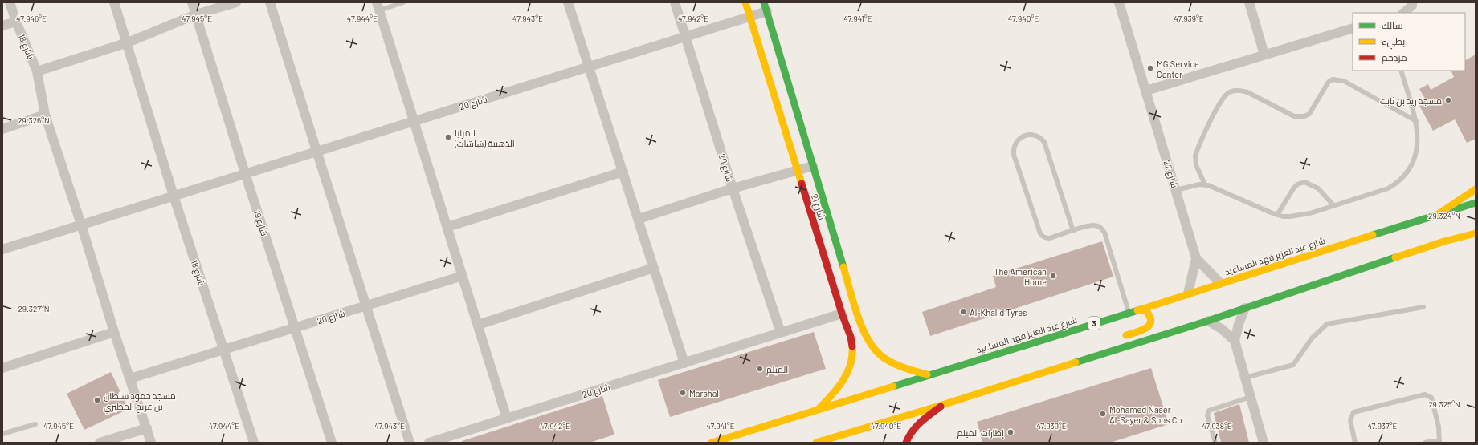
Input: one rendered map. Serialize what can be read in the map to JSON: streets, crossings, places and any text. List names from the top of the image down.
{
  "streets": {
    "main road": ["شارع 21", "شارع عبد العزيز فهد المساعيد", "3"],
    "street": [
      "شارع 18",
      "شارع 20",
      "شارع 22",
      "شارع 19"
    ]
  },
  "crossings": [
    ["شارع 20", "شارع 21"],
    ["شارع 20", "شارع 19"],
    ["شارع 22", "شارع عبد العزيز فهد المساعيد"],
    ["شارع 21", "شارع عبد العزيز فهد المساعيد"]
  ],
  "places": [
    "MG Service Center",
    "مسجد زيد بن ثابت",
    "المرايا الذهبية (شاشات)",
    "The American Home",
    "Al-Khalid Tyres",
    "الميلم",
    "Marshal",
    "مسجد حمود سلطان بن عريج المطيري",
    "Mohamed Naser Al-Sayer & Sons Co.",
    "إطارات الميلم"
  ],
  "legend": ["سالك", "بطيء", "مزدحم"],
  "coordinates": [
    "47.946°E",
    "47.945°E",
    "47.944°E",
    "47.943°E",
    "47.942°E",
    "47.941°E",
    "47.940°E",
    "47.939°E",
    "29.326°N",
    "29.324°N",
    "29.327°N",
    "29.325°N",
    "47.938°E",
    "47.937°E"
  ]
}
